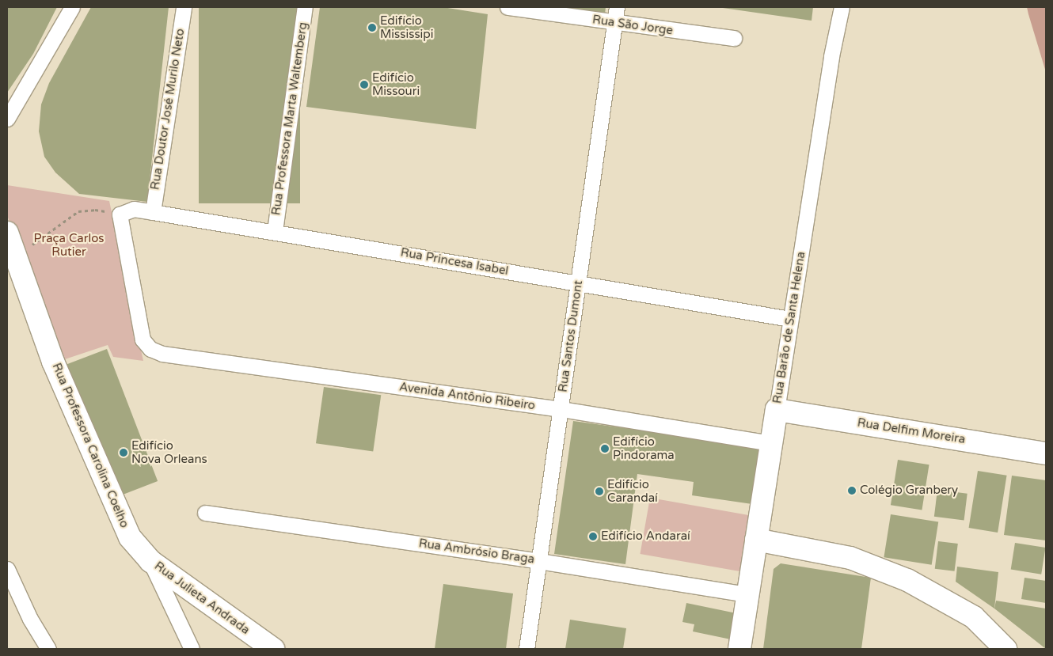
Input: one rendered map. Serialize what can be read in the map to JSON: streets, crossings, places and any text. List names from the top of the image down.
{
  "streets": {
    "street": [
      "Rua São Jorge",
      "Rua Doutor José Murilo Neto",
      "Rua Professora Marta Waltemberg",
      "Rua Princesa Isabel",
      "Rua Barão de Santa Helena",
      "Rua Santos Dumont",
      "Avenida Antônio Ribeiro",
      "Rua Delfim Moreira",
      "Rua Professora Carolina Coelho",
      "Rua Ambrósio Braga",
      "Rua Julieta Andrada"
    ]
  },
  "crossings": [
    ["Rua São Jorge", "Rua Santos Dumont"],
    ["Rua Doutor José Murilo Neto", "Rua Princesa Isabel"],
    ["Rua Professora Marta Waltemberg", "Rua Princesa Isabel"],
    ["Rua Princesa Isabel", "Rua Barão de Santa Helena"],
    ["Rua Princesa Isabel", "Rua Santos Dumont"],
    ["Rua Princesa Isabel", "Avenida Antônio Ribeiro"],
    ["Rua Barão de Santa Helena", "Avenida Antônio Ribeiro"],
    ["Rua Barão de Santa Helena", "Rua Delfim Moreira"],
    ["Rua Barão de Santa Helena", "Rua Ambrósio Braga"],
    ["Rua Santos Dumont", "Avenida Antônio Ribeiro"],
    ["Rua Santos Dumont", "Rua Ambrósio Braga"],
    ["Rua Professora Carolina Coelho", "Rua Julieta Andrada"]
  ],
  "parks": ["Praça Carlos Rutier"],
  "places": [
    "Edifício Mississipi",
    "Edifício Missouri",
    "Edifício Pindorama",
    "Edifício Nova Orleans",
    "Colégio Granbery",
    "Edifício Carandaí",
    "Edifício Andaraí"
  ]
}
